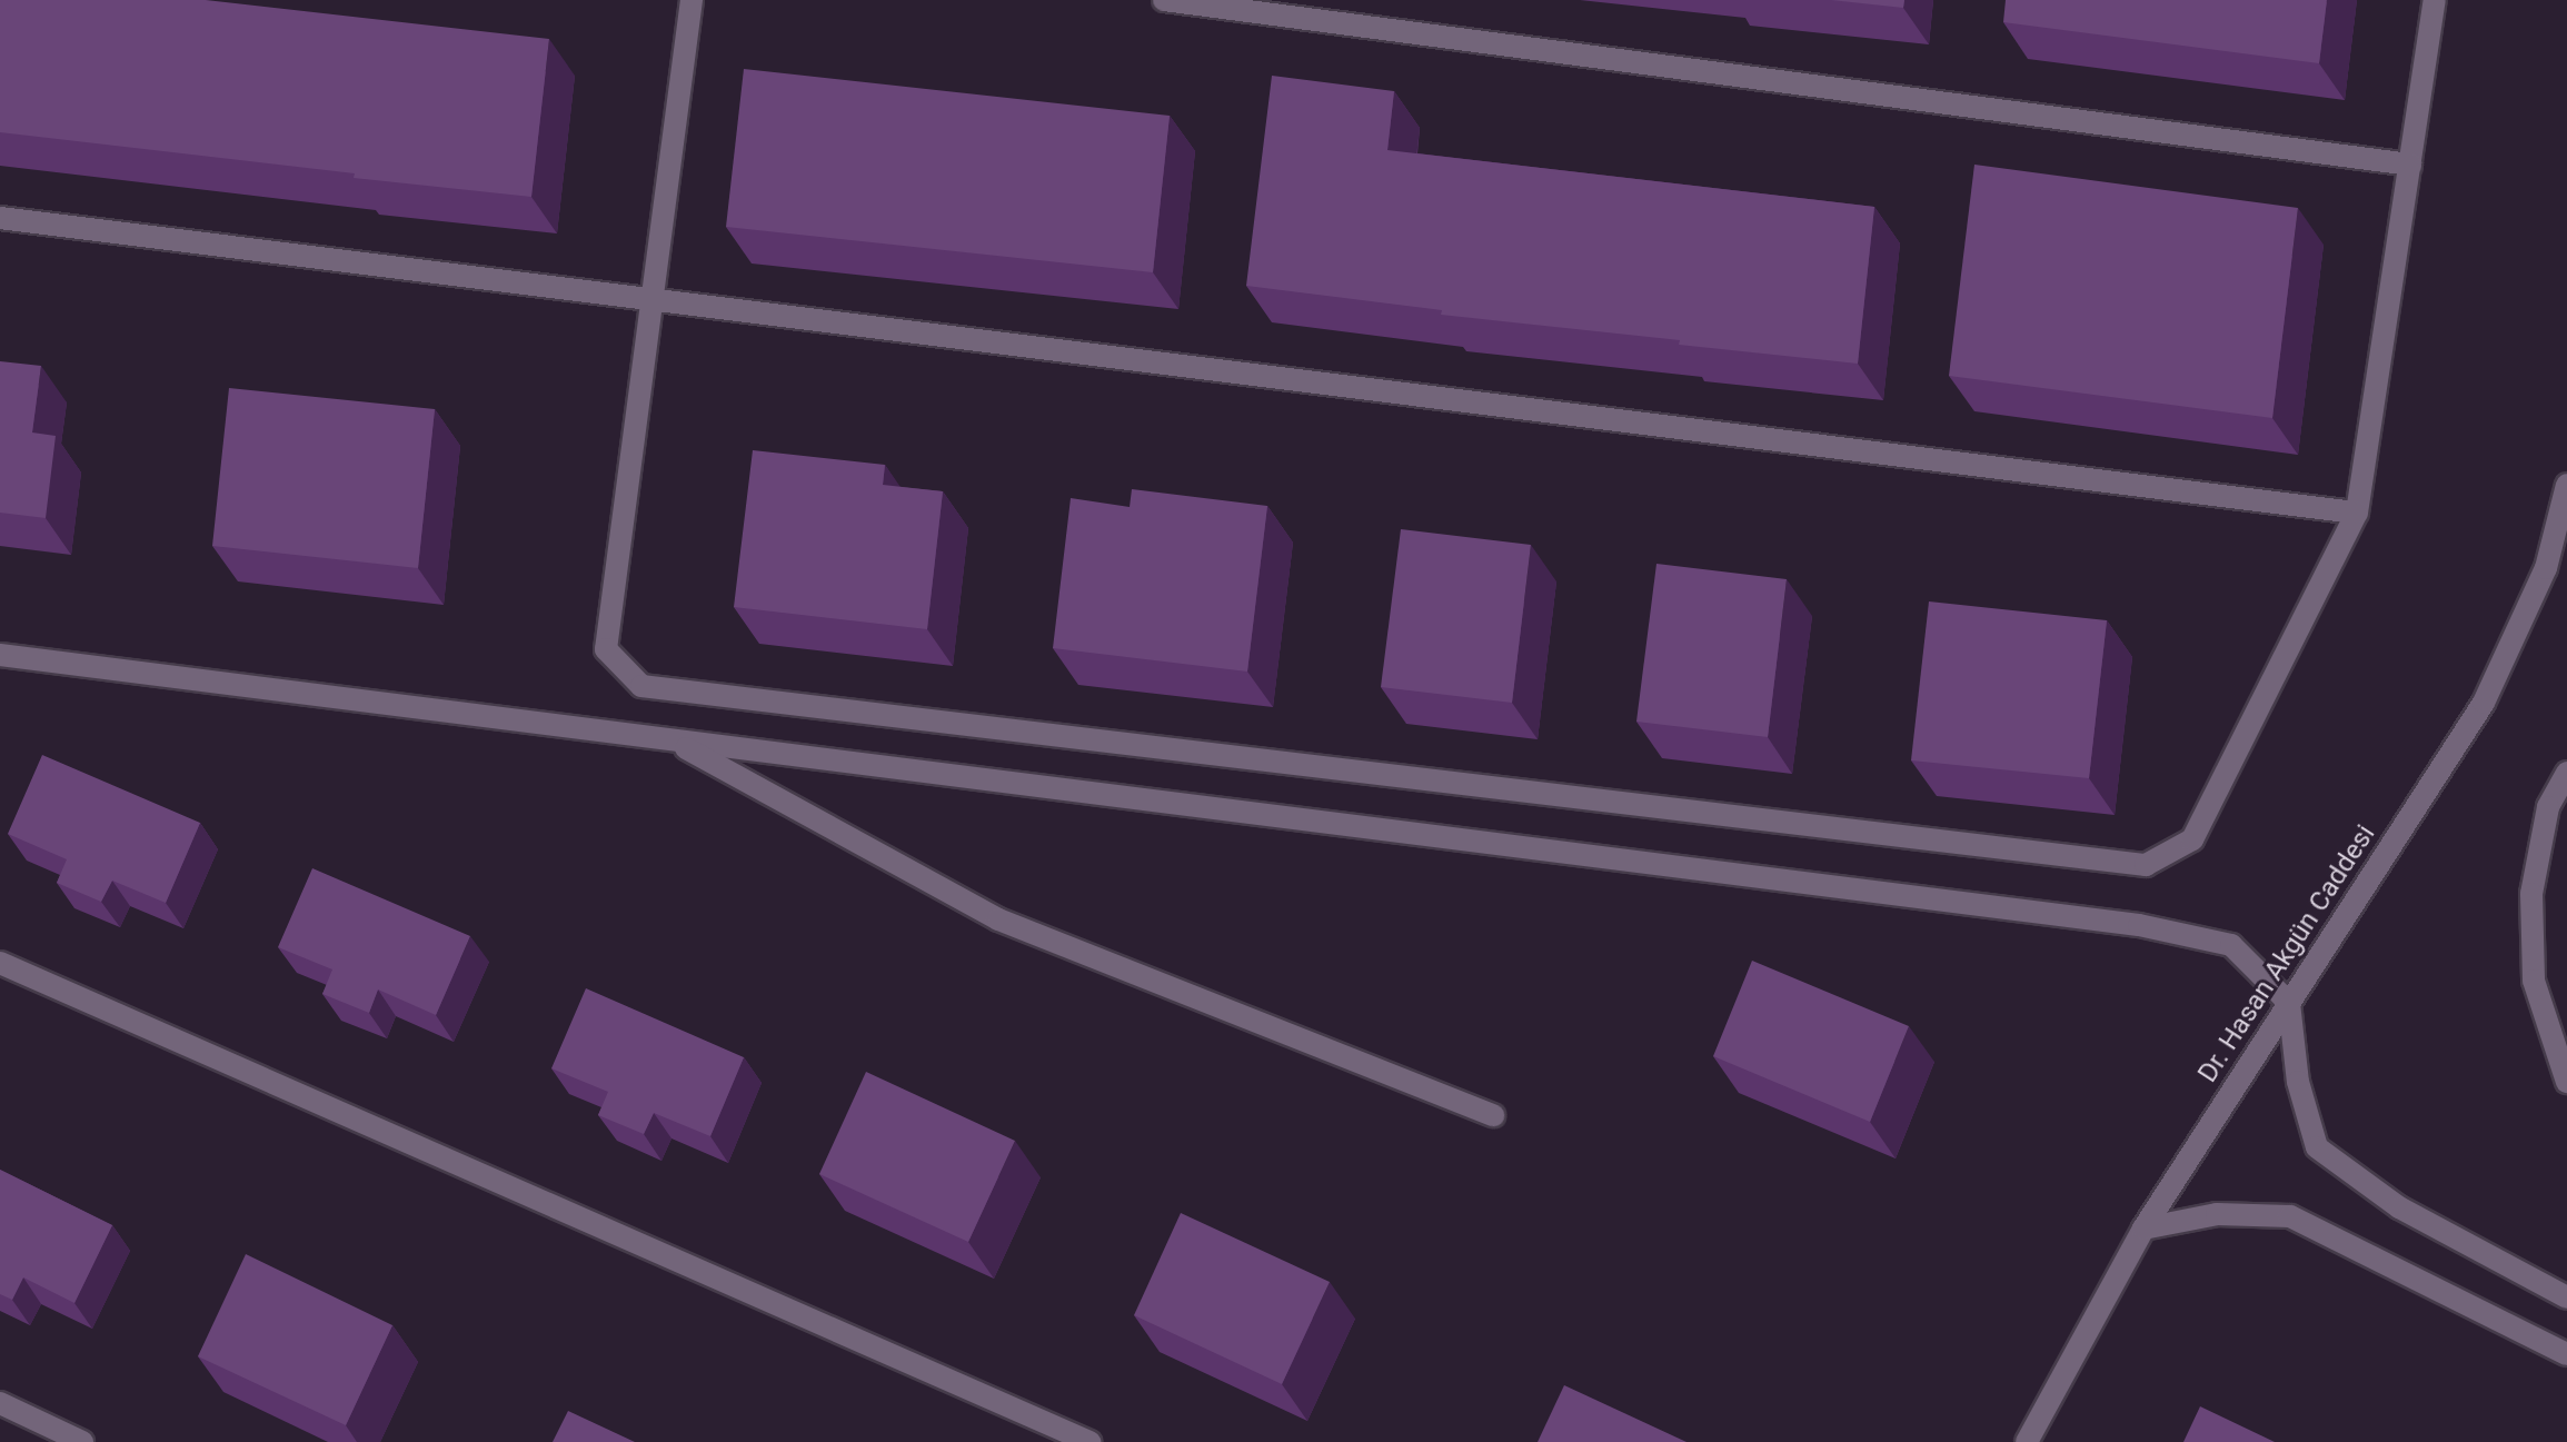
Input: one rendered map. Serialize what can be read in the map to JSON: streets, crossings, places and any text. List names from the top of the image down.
{
  "streets": {
    "street": ["Dr. Hasan Akgün Caddesi"]
  }
}
